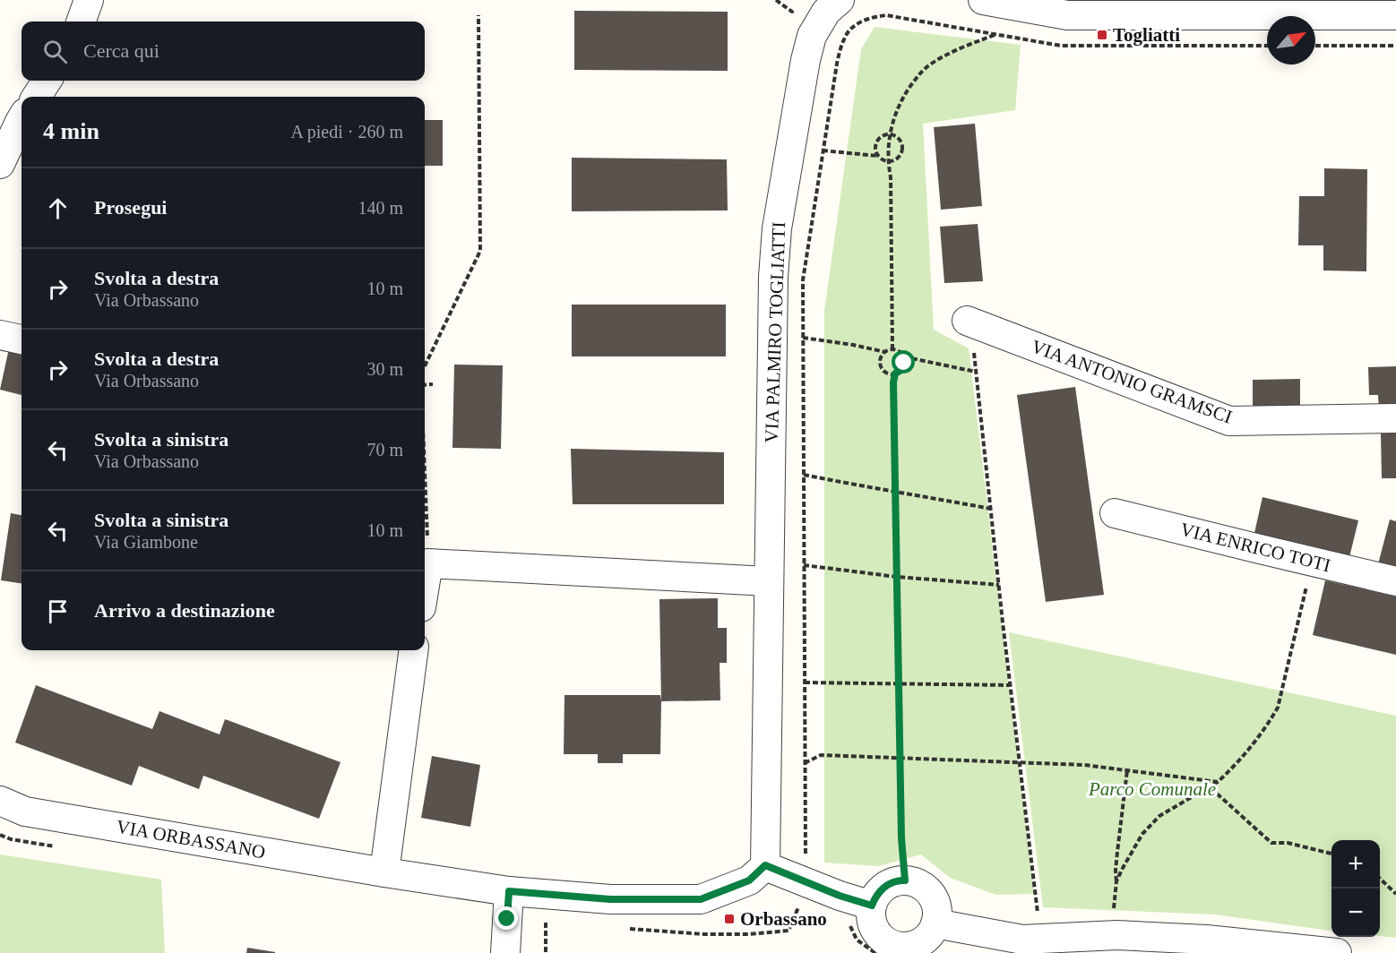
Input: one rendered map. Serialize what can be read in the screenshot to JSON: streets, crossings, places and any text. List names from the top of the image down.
{
  "streets": {
    "street": [
      "VIA PALMIRO TOGLIATTI",
      "VIA ANTONIO GRAMSCI",
      "VIA ENRICO TOTI",
      "VIA ORBASSANO"
    ]
  },
  "crossings": [
    ["VIA PALMIRO TOGLIATTI", "VIA ORBASSANO"]
  ],
  "parks": ["Parco Comunale"],
  "places": {
    "transit": ["Togliatti", "Orbassano"]
  },
  "north": "top right",
  "page": {
    "search": "Cerca qui",
    "heading": ["4 min", "A piedi · 260 m"],
    "list": [
      ["Prosegui", "140 m"],
      ["Svolta a destra", "Via Orbassano", "10 m"],
      ["Svolta a destra", "Via Orbassano", "30 m"],
      ["Svolta a sinistra", "Via Orbassano", "70 m"],
      ["Svolta a sinistra", "Via Giambone", "10 m"],
      "Arrivo a destinazione"
    ],
    "map_buttons": ["+", "−"]
  }
}
